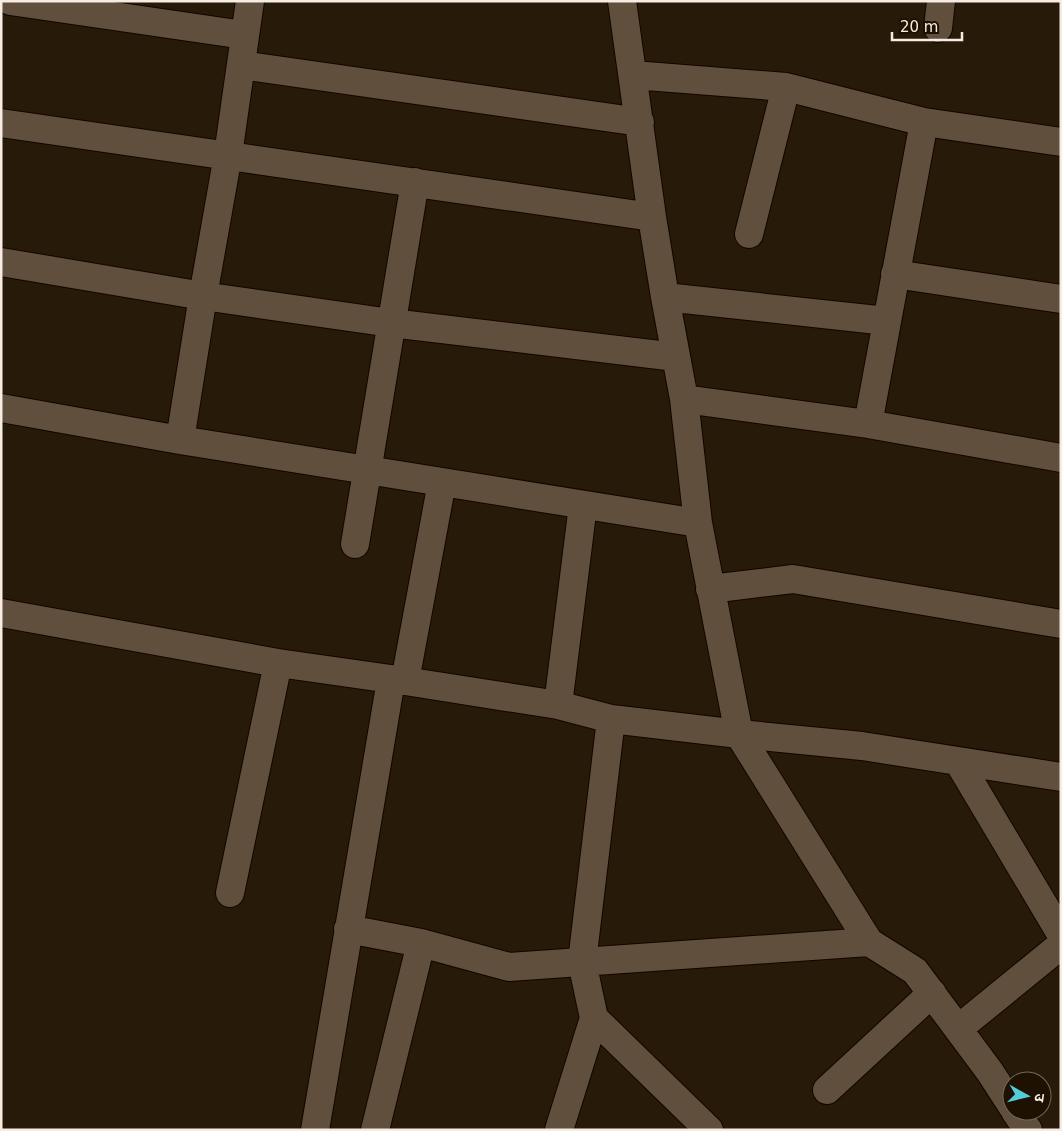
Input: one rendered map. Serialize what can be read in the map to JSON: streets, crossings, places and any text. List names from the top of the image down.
{
  "scale_bar": "20 m",
  "north": "right"
}
